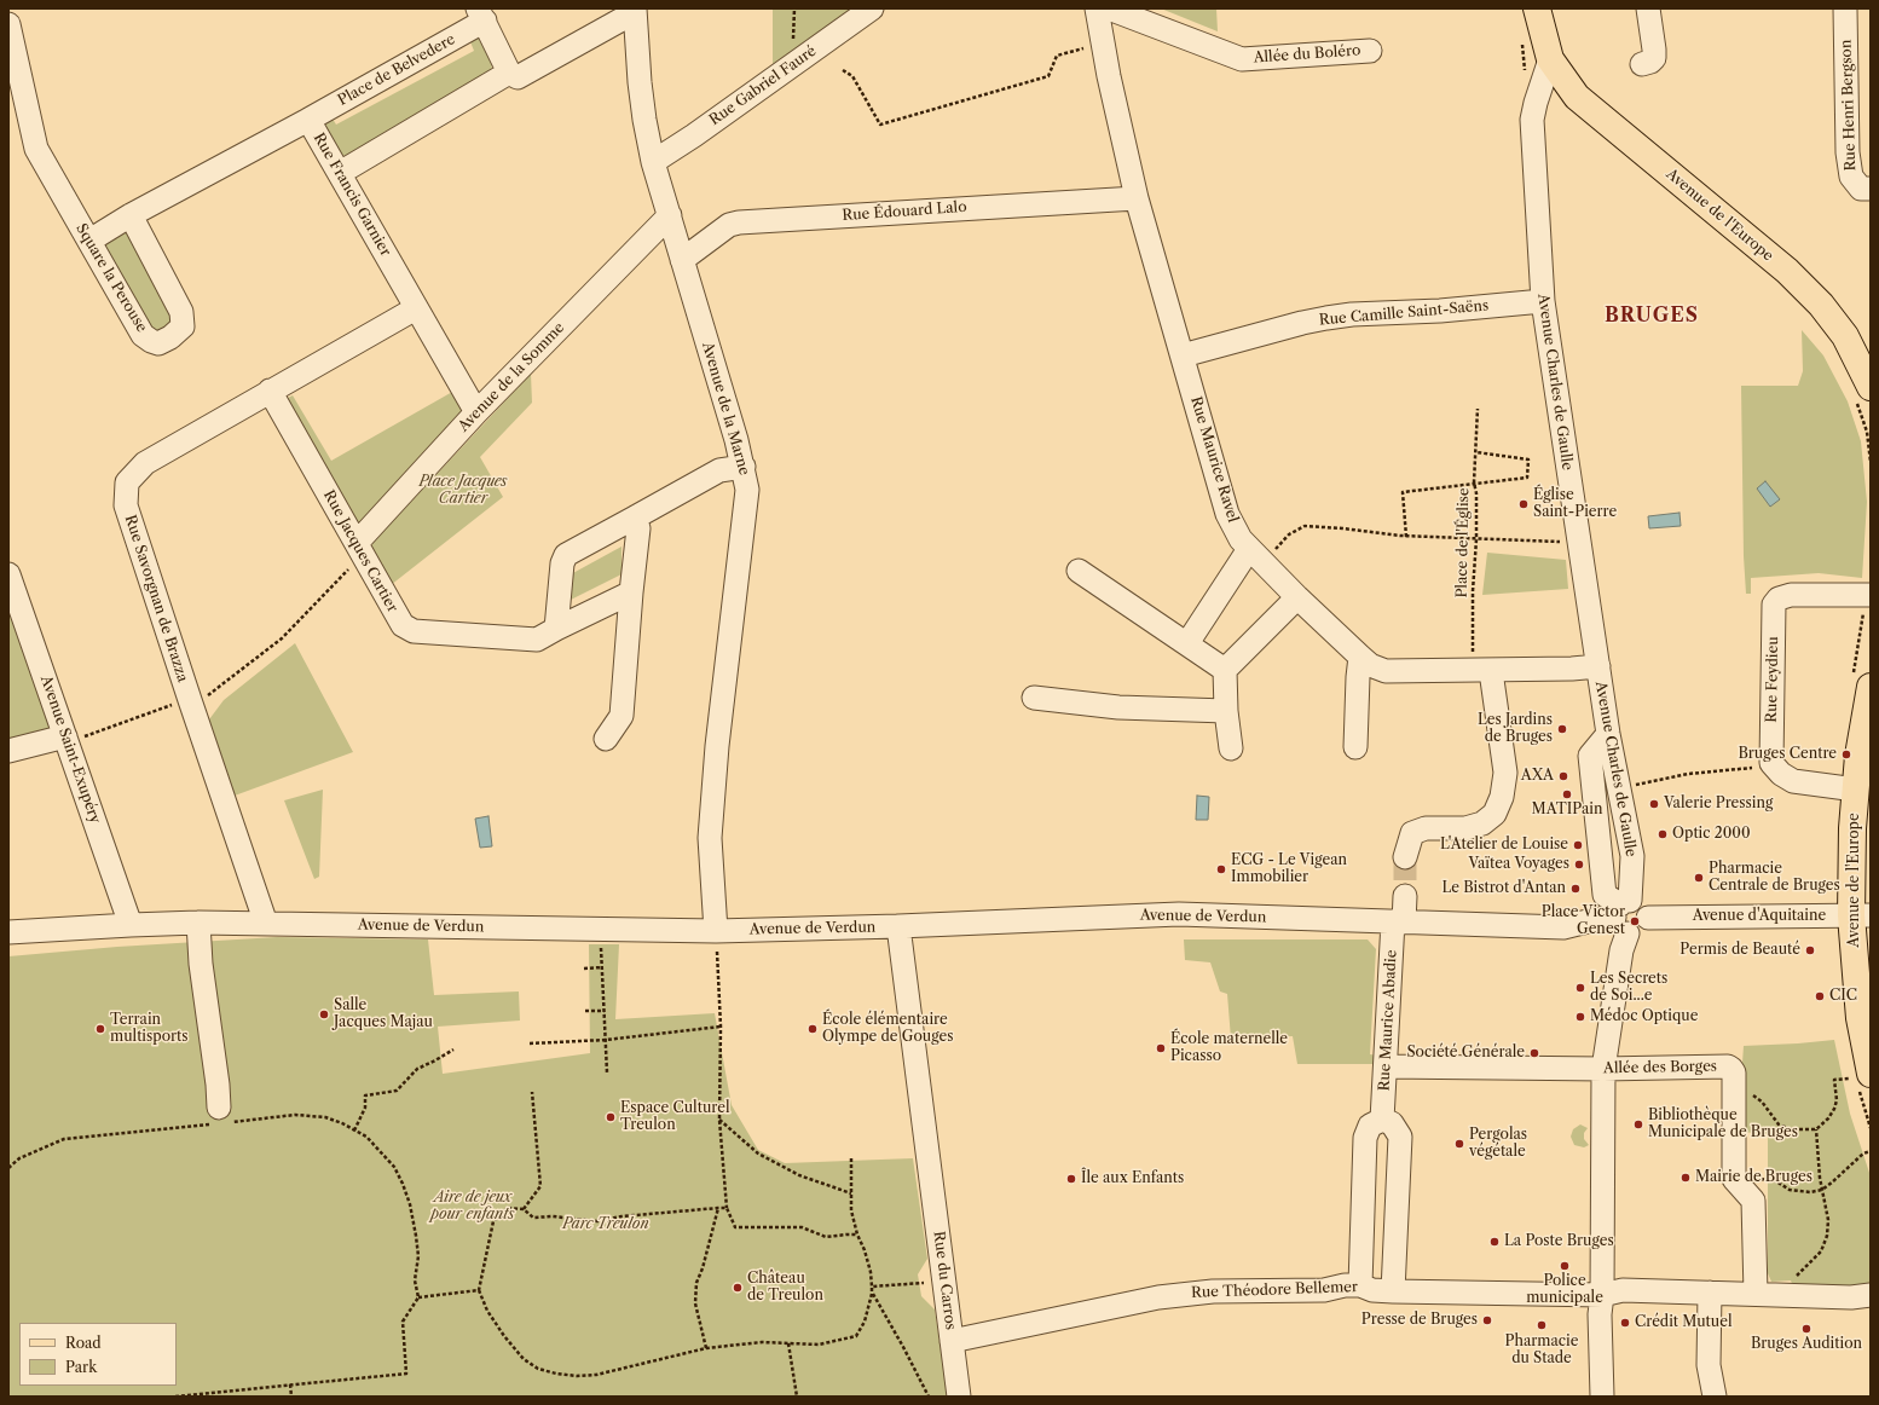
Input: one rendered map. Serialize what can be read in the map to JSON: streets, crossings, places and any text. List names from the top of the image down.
{
  "streets": {
    "main road": ["Avenue de l'Europe"],
    "street": [
      "Allée du Boléro",
      "Place de Belvedere",
      "Rue Gabriel Fauré",
      "Rue Henri Bergson",
      "Rue Francis Garnier",
      "Rue Édouard Lalo",
      "Square la Perouse",
      "Rue Camille Saint-Saëns",
      "Avenue de la Somme",
      "Avenue Charles de Gaulle",
      "Avenue de la Marne",
      "Rue Maurice Ravel",
      "Rue Jacques Cartier",
      "Rue Savorgnan de Brazza",
      "Rue Feydieu",
      "Avenue Saint-Exupéry",
      "Avenue de Verdun",
      "Avenue d'Aquitaine",
      "Rue Maurice Abadie",
      "Allée des Borges",
      "Rue du Carros",
      "Rue Théodore Bellemer"
    ],
    "path": ["Place de l'Église"]
  },
  "crossings": [
    ["Place de Belvedere", "Rue Francis Garnier"],
    ["Rue Gabriel Fauré", "Avenue de la Marne"],
    ["Rue Francis Garnier", "Square la Perouse"],
    ["Rue Francis Garnier", "Avenue de la Somme"],
    ["Rue Francis Garnier", "Rue Savorgnan de Brazza"],
    ["Rue Édouard Lalo", "Avenue de la Marne"],
    ["Rue Édouard Lalo", "Rue Maurice Ravel"],
    ["Avenue de l'Europe", "Avenue Charles de Gaulle"],
    ["Avenue de l'Europe", "Avenue d'Aquitaine"],
    ["Rue Camille Saint-Saëns", "Avenue Charles de Gaulle"],
    ["Rue Camille Saint-Saëns", "Rue Maurice Ravel"],
    ["Avenue de la Somme", "Avenue de la Marne"],
    ["Avenue de la Somme", "Rue Jacques Cartier"],
    ["Avenue Charles de Gaulle", "Rue Maurice Ravel"],
    ["Avenue Charles de Gaulle", "Avenue de Verdun"],
    ["Avenue Charles de Gaulle", "Avenue d'Aquitaine"],
    ["Avenue Charles de Gaulle", "Allée des Borges"],
    ["Avenue Charles de Gaulle", "Rue Théodore Bellemer"],
    ["Avenue de la Marne", "Avenue de Verdun"],
    ["Rue Maurice Ravel", "Place de l'Église"],
    ["Rue Jacques Cartier", "Rue Savorgnan de Brazza"],
    ["Rue Savorgnan de Brazza", "Avenue de Verdun"],
    ["Avenue Saint-Exupéry", "Avenue de Verdun"],
    ["Avenue de Verdun", "Avenue d'Aquitaine"],
    ["Avenue de Verdun", "Rue Maurice Abadie"],
    ["Avenue de Verdun", "Rue du Carros"],
    ["Rue Maurice Abadie", "Allée des Borges"],
    ["Rue du Carros", "Rue Théodore Bellemer"]
  ],
  "districts": ["BRUGES"],
  "parks": ["Place Jacques Cartier", "Aire de jeux pour enfants", "Parc Treulon"],
  "places": [
    "Église Saint-Pierre",
    "Les Jardins de Bruges",
    "Bruges Centre",
    "AXA",
    "MATIPain",
    "Valerie Pressing",
    "Optic 2000",
    "L'Atelier de Louise",
    "Vaïtea Voyages",
    "ECG - Le Vigean Immobilier",
    "Pharmacie Centrale de Bruges",
    "Le Bistrot d'Antan",
    "Place Victor Genest",
    "Permis de Beauté",
    "Les Secrets de Soi...e",
    "CIC",
    "Salle Jacques Majau",
    "Médoc Optique",
    "Terrain multisports",
    "École élémentaire Olympe de Gouges",
    "École maternelle Picasso",
    "Société Générale",
    "Espace Culturel Treulon",
    "Bibliothèque Municipale de Bruges",
    "Pergolas végétale",
    "Mairie de Bruges",
    "Île aux Enfants",
    "La Poste Bruges",
    "Police municipale",
    "Château de Treulon",
    "Presse de Bruges",
    "Crédit Mutuel",
    "Pharmacie du Stade",
    "Bruges Audition"
  ],
  "legend": ["Road", "Park"]
}
